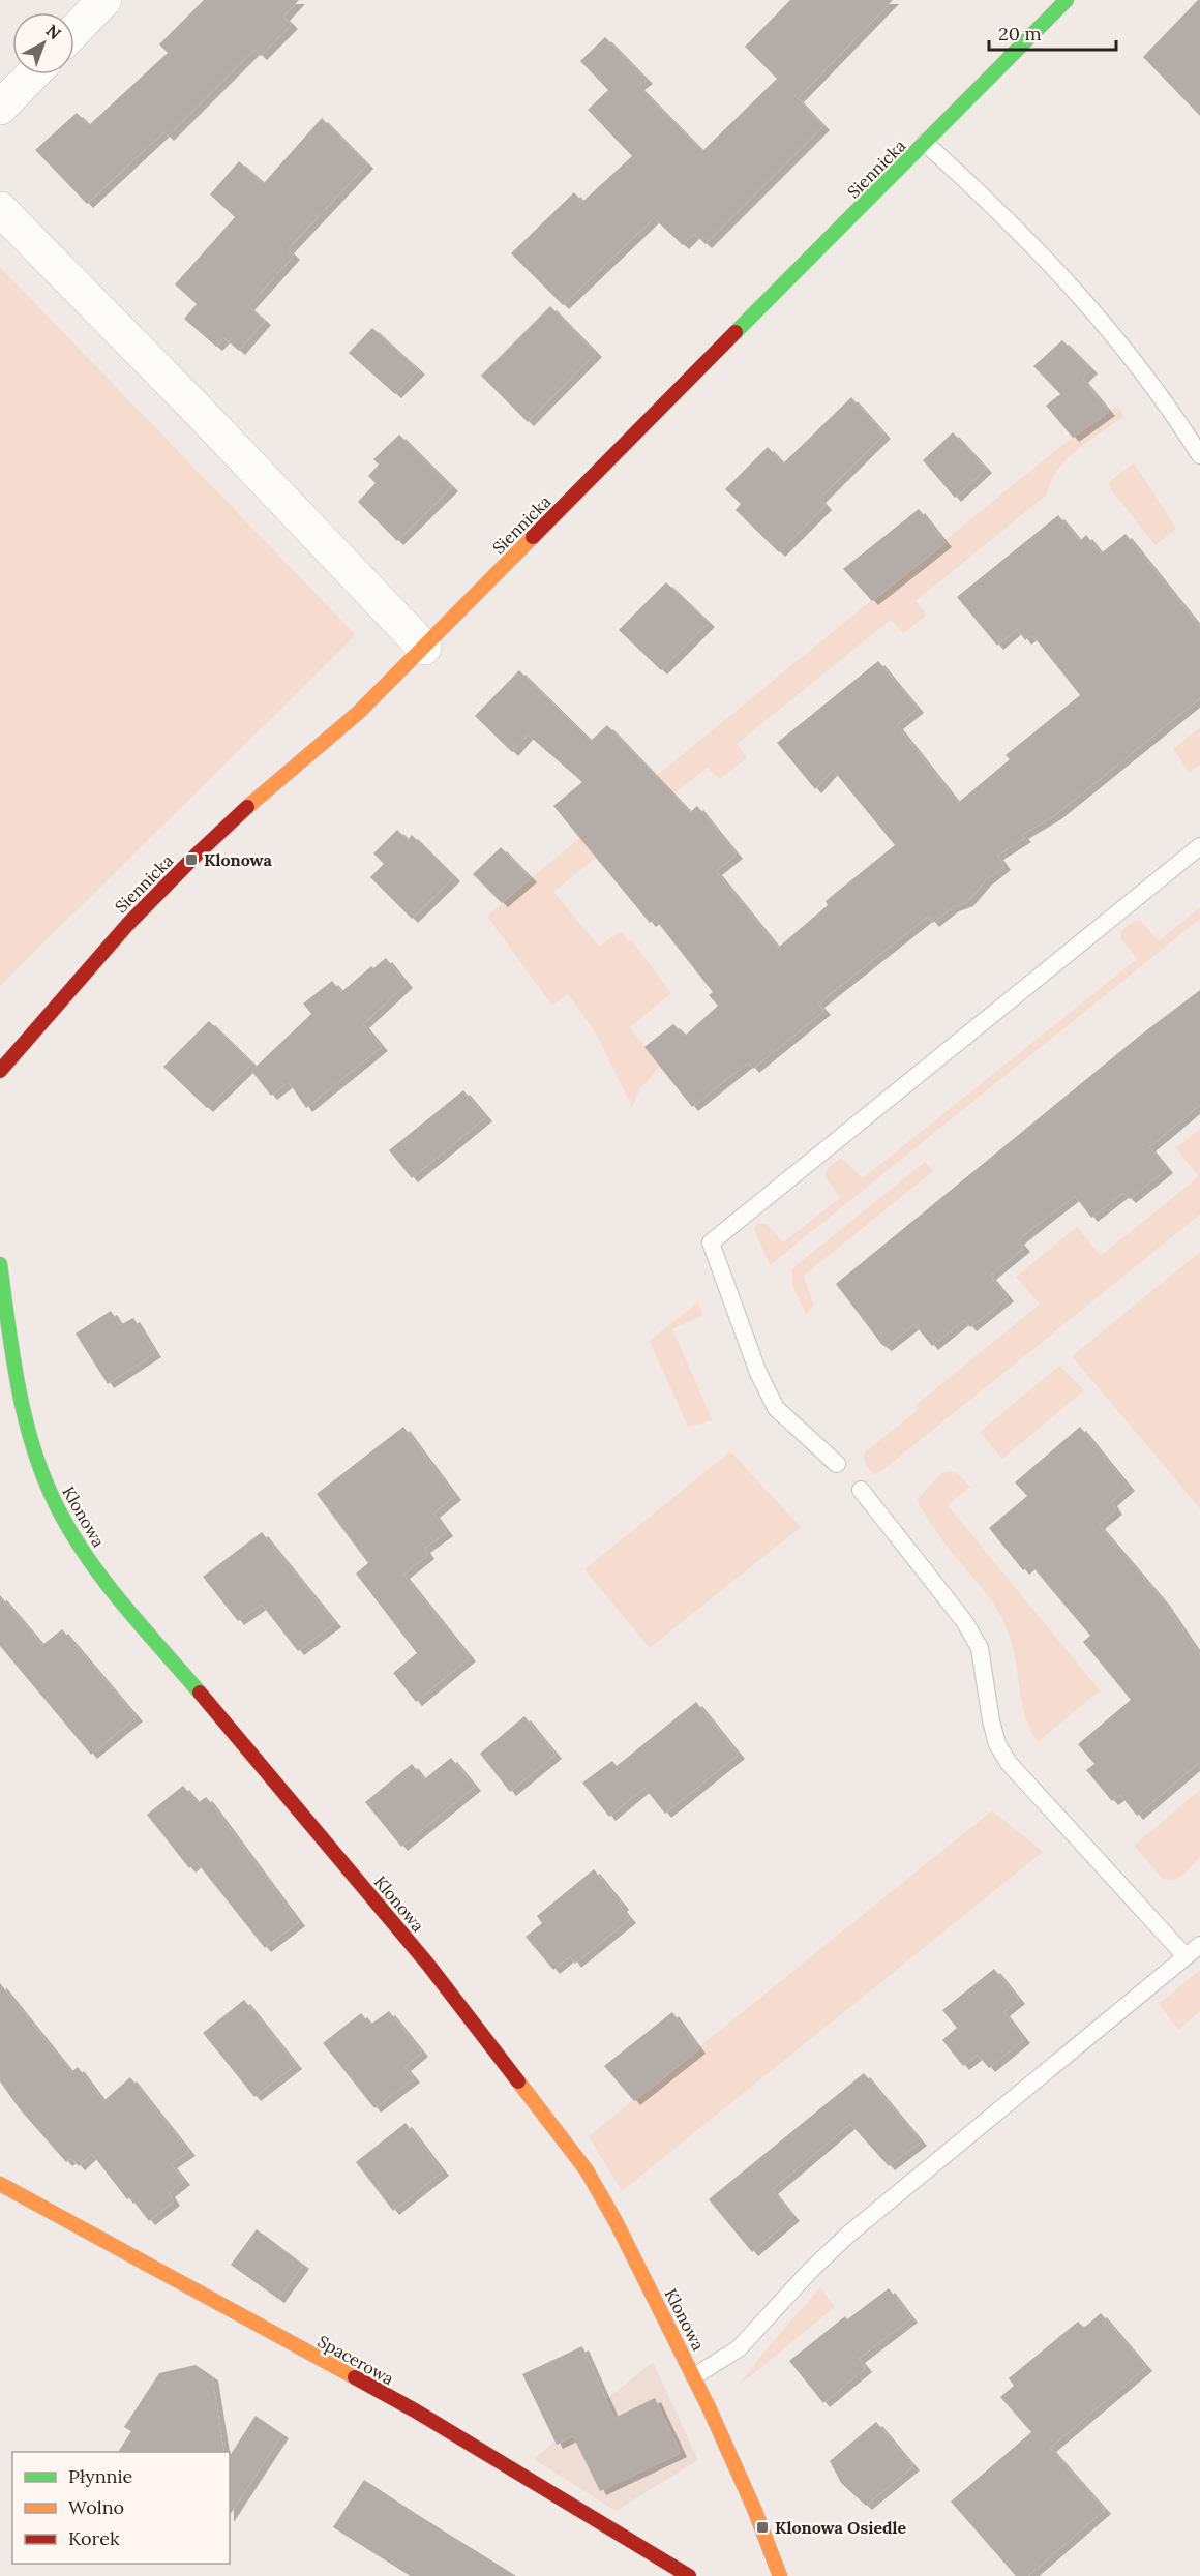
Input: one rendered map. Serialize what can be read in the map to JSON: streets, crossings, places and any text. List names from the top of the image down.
{
  "streets": {
    "street": ["Siennicka", "Klonowa", "Spacerowa"]
  },
  "places": {
    "transit": ["Klonowa", "Klonowa Osiedle"]
  },
  "legend": ["Płynnie", "Wolno", "Korek"],
  "scale_bar": "20 m",
  "north": "top right"
}
